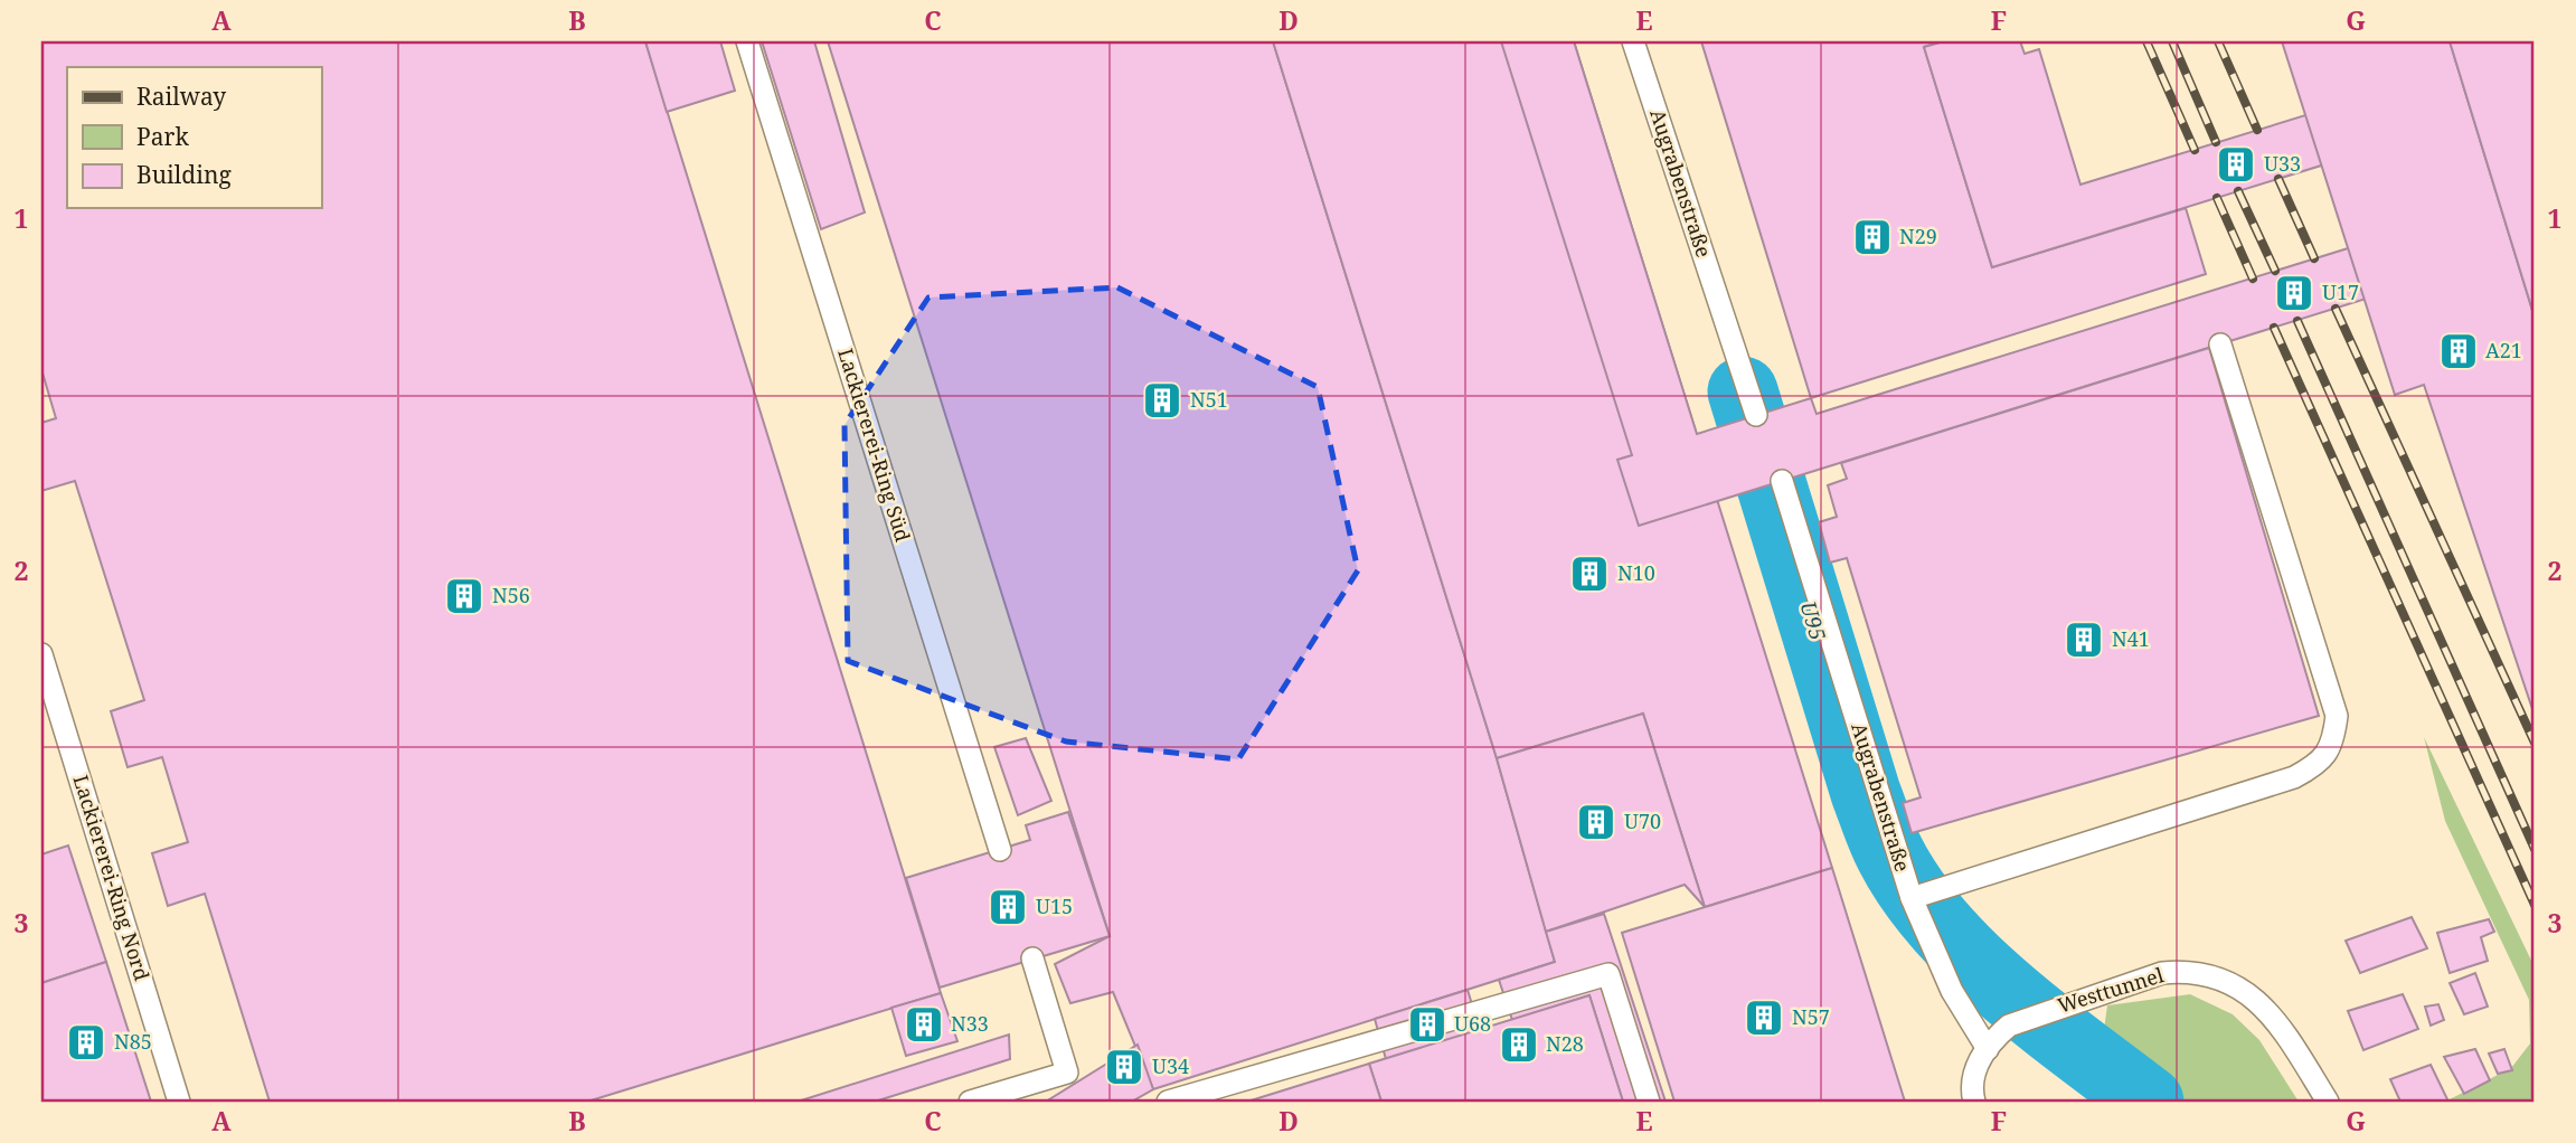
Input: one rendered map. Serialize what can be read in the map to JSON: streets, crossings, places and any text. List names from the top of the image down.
{
  "streets": {
    "lane": [
      "Augrabenstraße",
      "Lackiererei-Ring Süd",
      "Lackiererei-Ring Nord",
      "Westtunnel"
    ]
  },
  "crossings": [
    ["Augrabenstraße", "Westtunnel"]
  ],
  "water": ["U95"],
  "places": {
    "building": [
      "U33",
      "N29",
      "U17",
      "A21",
      "N51",
      "N10",
      "N56",
      "N41",
      "U70",
      "U15",
      "N57",
      "N33",
      "U68",
      "N85",
      "N28",
      "U34"
    ]
  },
  "legend": ["Railway", "Park", "Building"],
  "grid": {
    "columns": [
      "A",
      "B",
      "C",
      "D",
      "E",
      "F",
      "G"
    ],
    "rows": ["1", "2", "3"]
  }
}
